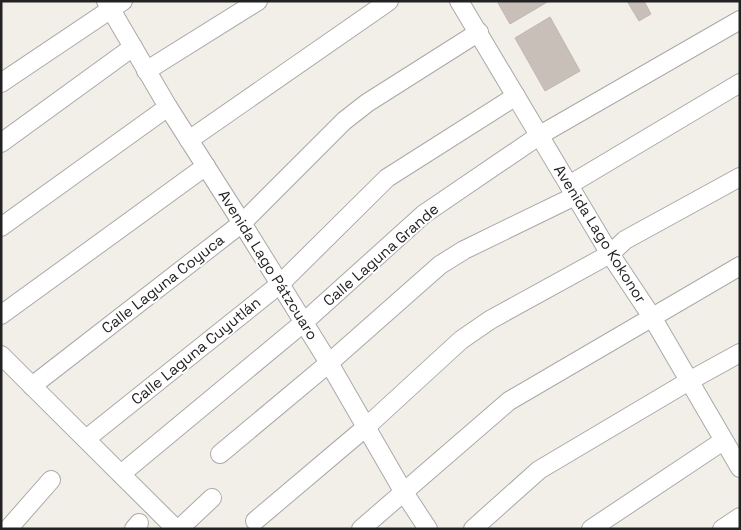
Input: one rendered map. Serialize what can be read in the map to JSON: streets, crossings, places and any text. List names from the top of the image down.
{
  "streets": {
    "street": [
      "Avenida Lago Kokonor",
      "Calle Laguna Grande",
      "Avenida Lago Pátzcuaro",
      "Calle Laguna Coyuca",
      "Calle Laguna Cuyutlán"
    ]
  },
  "crossings": [
    ["Avenida Lago Kokonor", "Calle Laguna Grande"],
    ["Avenida Lago Kokonor", "Calle Laguna Coyuca"],
    ["Avenida Lago Kokonor", "Calle Laguna Cuyutlán"],
    ["Calle Laguna Grande", "Avenida Lago Pátzcuaro"],
    ["Avenida Lago Pátzcuaro", "Calle Laguna Coyuca"],
    ["Avenida Lago Pátzcuaro", "Calle Laguna Cuyutlán"]
  ]
}
